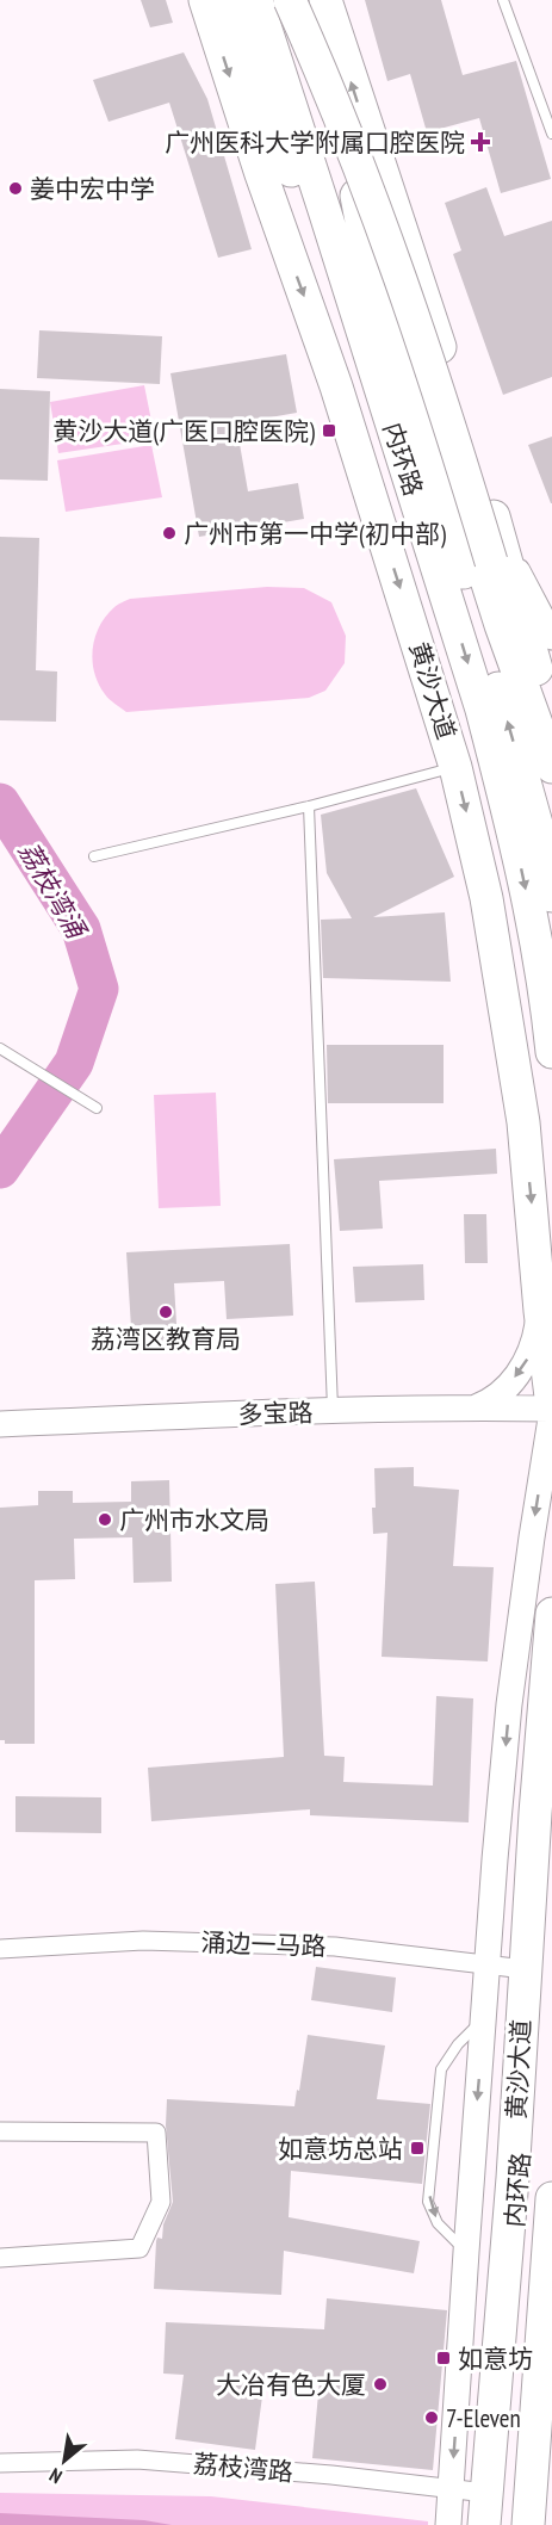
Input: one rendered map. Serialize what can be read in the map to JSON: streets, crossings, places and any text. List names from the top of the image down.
{
  "streets": {
    "highway": ["内环路", "黄沙大道"],
    "main road": ["多宝路"],
    "street": ["涌边一马路", "荔枝湾路"]
  },
  "crossings": [
    ["黄沙大道", "多宝路"],
    ["黄沙大道", "涌边一马路"],
    ["黄沙大道", "荔枝湾路"]
  ],
  "water": ["荔枝湾涌"],
  "places": {
    "health": ["广州医科大学附属口腔医院"],
    "other": [
      "姜中宏中学",
      "广州市第一中学(初中部)",
      "荔湾区教育局",
      "广州市水文局",
      "大冶有色大厦",
      "7-Eleven"
    ],
    "transit": ["黄沙大道(广医口腔医院)", "如意坊总站", "如意坊"]
  },
  "north": "bottom left"
}
